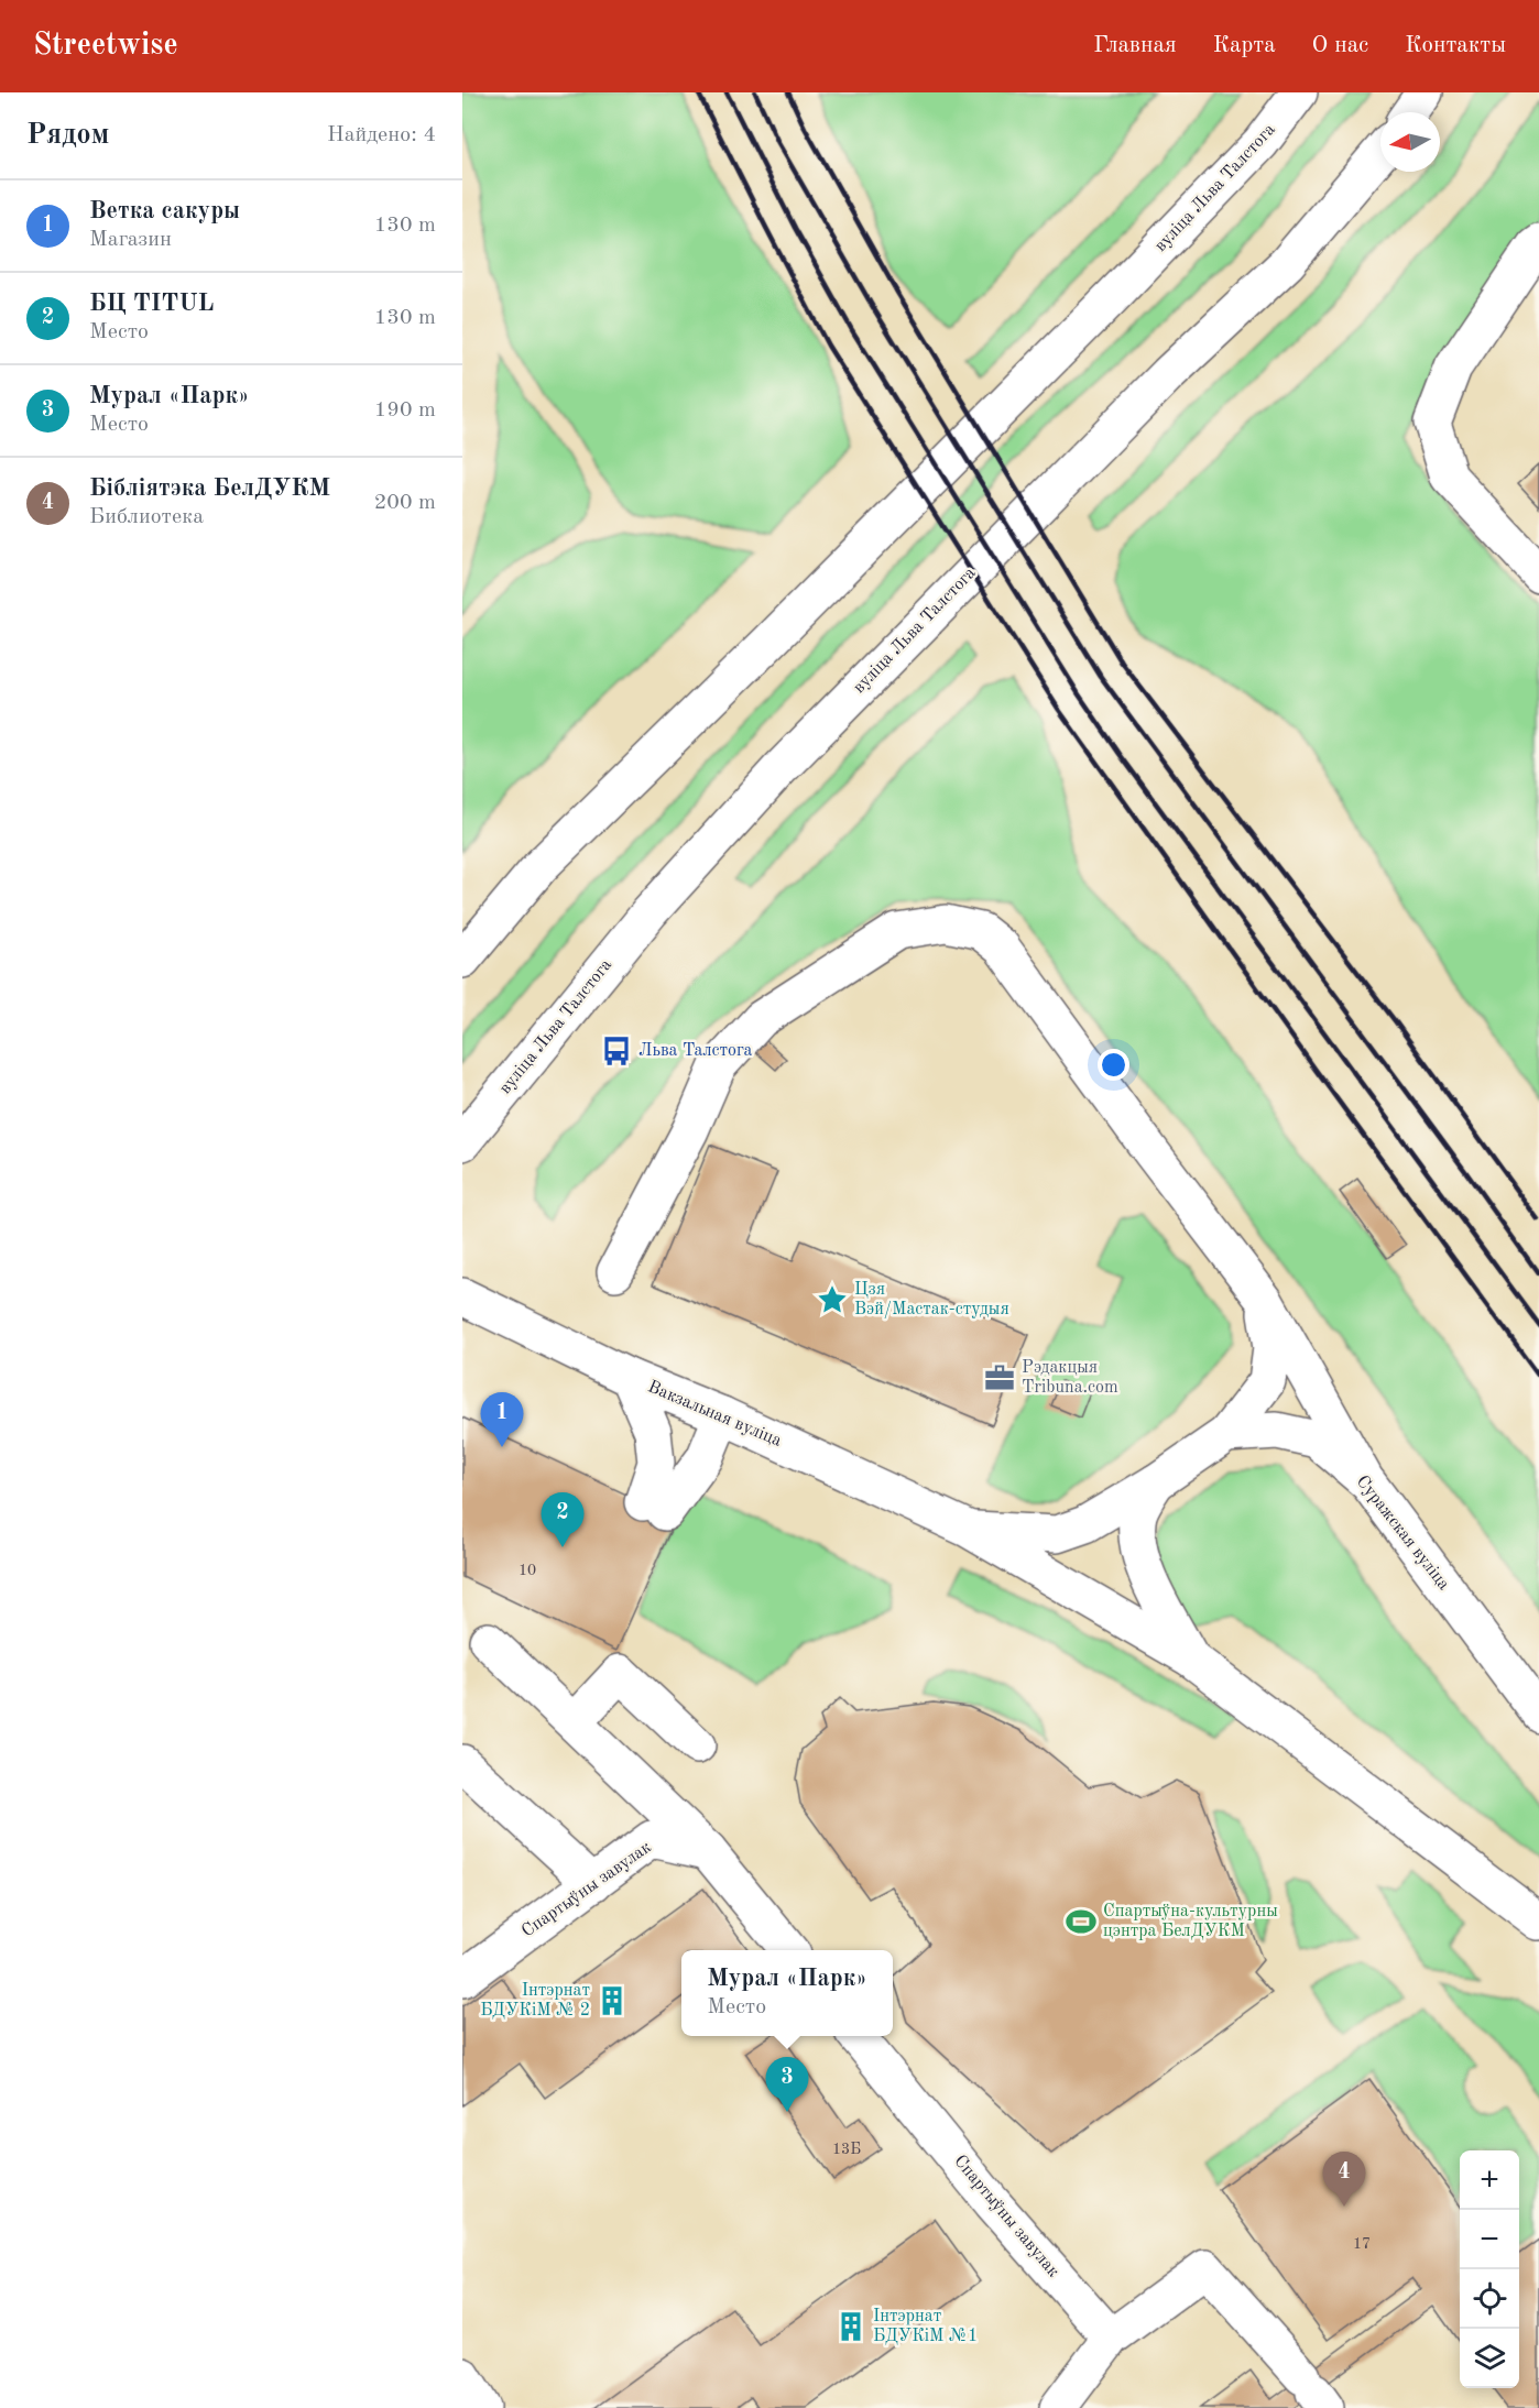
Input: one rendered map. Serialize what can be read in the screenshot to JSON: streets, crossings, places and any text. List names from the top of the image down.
{
  "streets": {
    "main road": [
      "вуліца Льва Талстога",
      "Вакзальная вуліца",
      "Суражская вуліца",
      "Спартыўны завулак"
    ]
  },
  "places": {
    "bus stop": ["Льва Талстога"],
    "place": ["Цзя Вэй/Мастак-студыя"],
    "office": ["Рэдакцыя Tribuna.com"],
    "sports": ["Спартыўна-культурны цэнтра БелДУКМ"],
    "building": ["Інтэрнат БДУКіМ № 2", "Інтэрнат БДУКіМ №1"]
  },
  "house_numbers": ["10", "13Б", "17"],
  "north": "left",
  "page": {
    "header": "Streetwise",
    "nav": [
      "Главная",
      "Карта",
      "О нас",
      "Контакты"
    ],
    "heading": ["Рядом", "Найдено: 4"],
    "list": [
      {
        "mark": "1",
        "name": "Ветка сакуры",
        "note": "Магазин",
        "value": "130 m"
      },
      {
        "mark": "2",
        "name": "БЦ TITUL",
        "note": "Место",
        "value": "130 m"
      },
      {
        "mark": "3",
        "name": "Мурал «Парк»",
        "note": "Место",
        "value": "190 m"
      },
      {
        "mark": "4",
        "name": "Бібліятэка БелДУКМ",
        "note": "Библиотека",
        "value": "200 m"
      }
    ],
    "pins": [
      "1",
      "2",
      "3",
      "4"
    ],
    "popup": ["Мурал «Парк»", "Место"],
    "map_buttons": ["+", "−"]
  }
}
